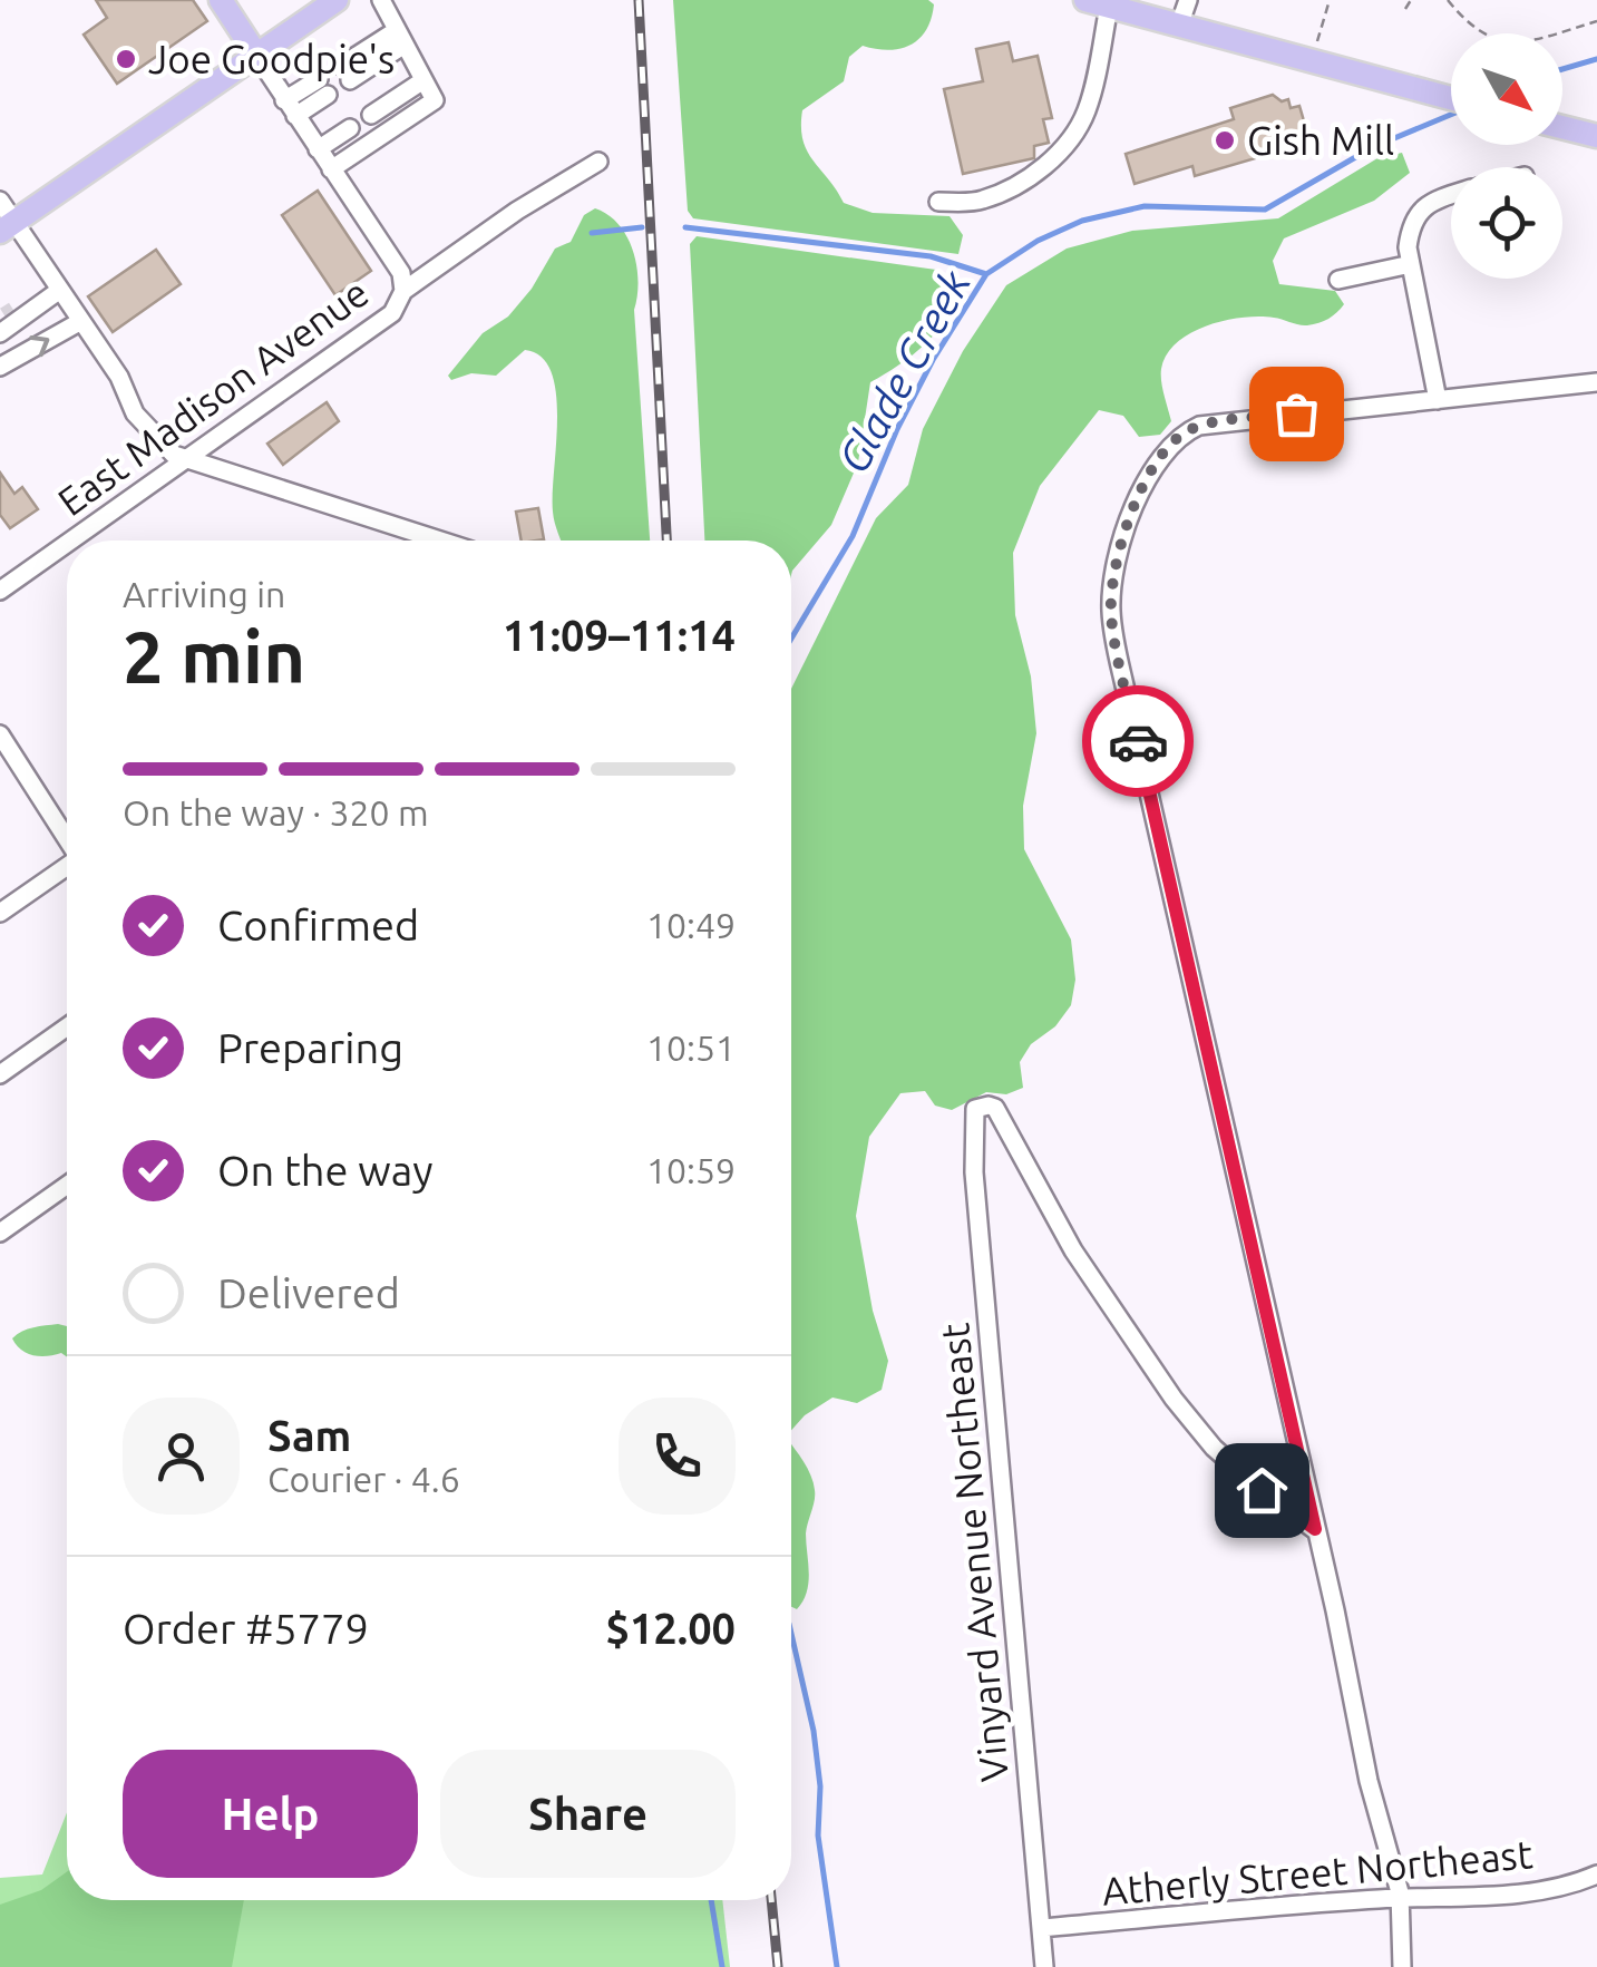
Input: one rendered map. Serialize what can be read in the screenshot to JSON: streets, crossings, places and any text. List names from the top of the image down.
{
  "streets": {
    "street": ["East Madison Avenue", "Vinyard Avenue Northeast", "Atherly Street Northeast"]
  },
  "crossings": [
    ["Vinyard Avenue Northeast", "Atherly Street Northeast"]
  ],
  "water": ["Glade Creek"],
  "places": ["Joe Goodpie's", "Gish Mill"],
  "north": "bottom right",
  "page": {
    "heading": ["2 min", "Arriving in", "11:09–11:14"],
    "panel": [
      "Sam",
      "Courier · 4.6",
      "Order #5779",
      "$12.00"
    ],
    "bar": "On the way · 320 m",
    "list": [
      ["Confirmed", "10:49"],
      ["Preparing", "10:51"],
      ["On the way", "10:59"],
      "Delivered"
    ],
    "buttons": ["Help", "Share"]
  }
}
